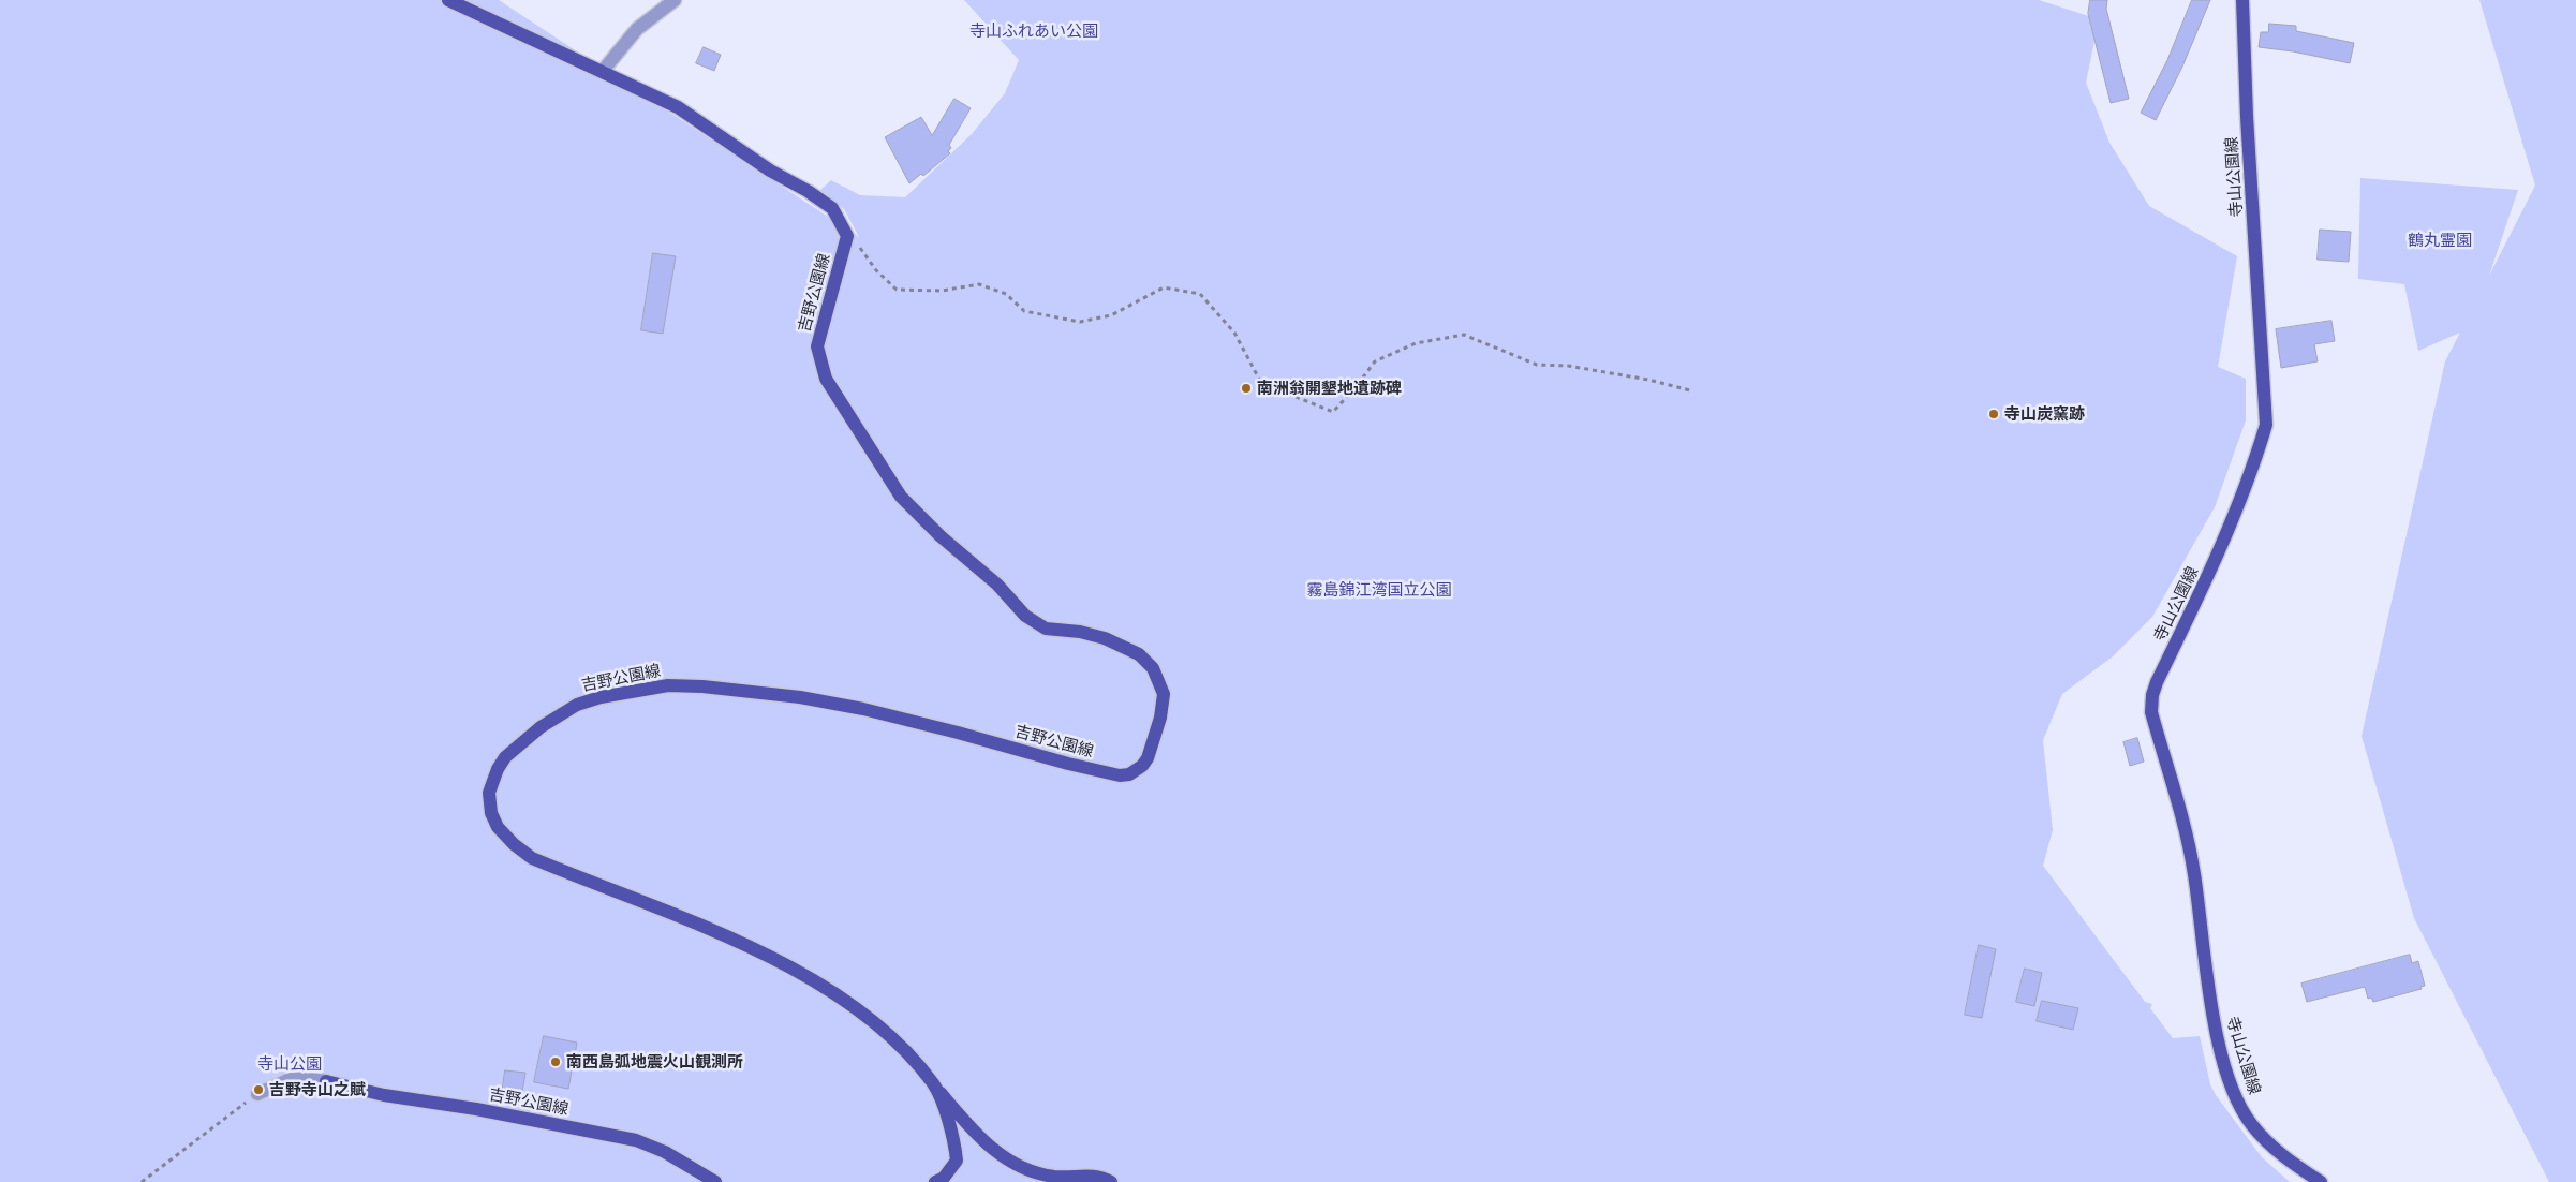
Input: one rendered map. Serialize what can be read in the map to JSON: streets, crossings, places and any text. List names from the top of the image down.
{
  "streets": {
    "main road": ["寺山公園線", "吉野公園線"]
  },
  "parks": [
    "寺山ふれあい公園",
    "鶴丸霊園",
    "霧島錦江湾国立公園",
    "寺山公園"
  ],
  "places": [
    "南洲翁開墾地遺跡碑",
    "寺山炭窯跡",
    "南西島弧地震火山観測所",
    "吉野寺山之賦"
  ]
}
